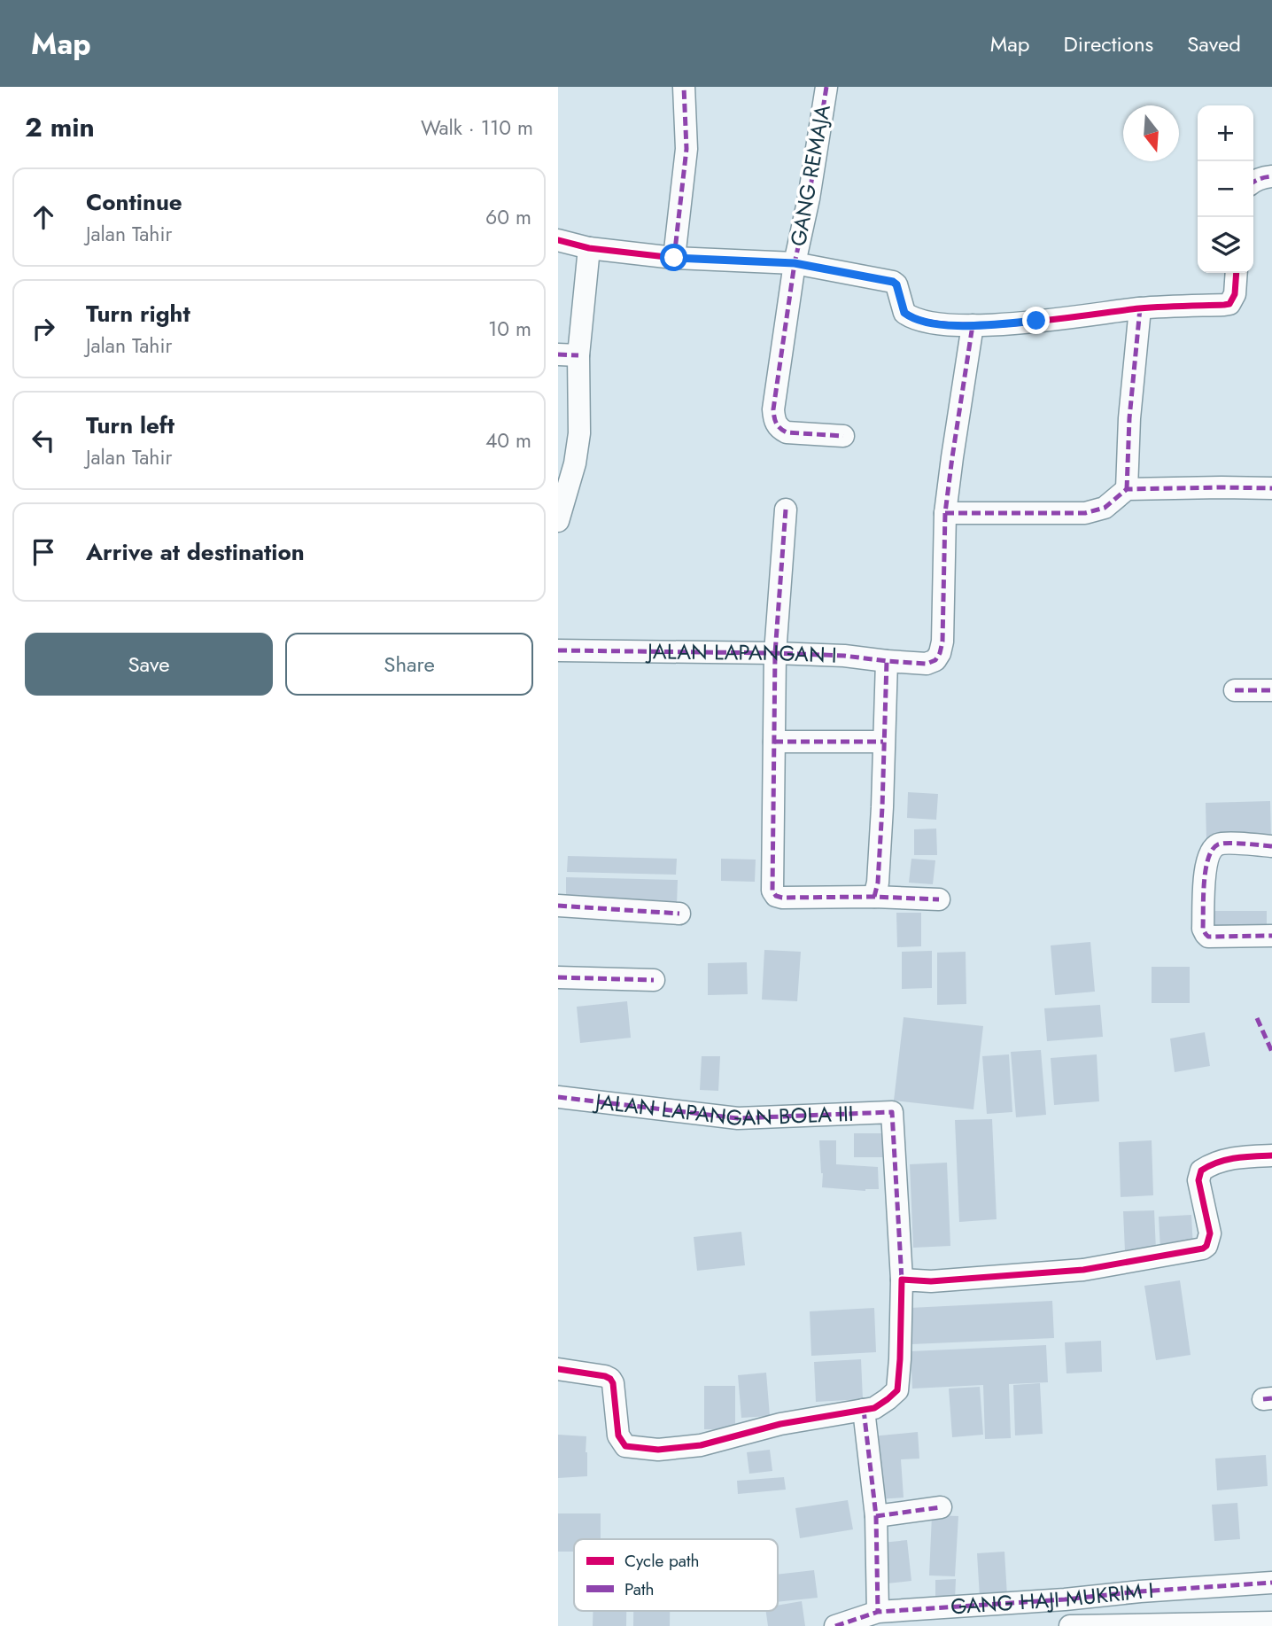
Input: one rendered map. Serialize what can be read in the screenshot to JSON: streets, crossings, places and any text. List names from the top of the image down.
{
  "streets": {
    "street": [
      "GANG REMAJA",
      "JALAN LAPANGAN I",
      "JALAN LAPANGAN BOLA III",
      "GANG HAJI MUKRIM I"
    ]
  },
  "legend": ["Cycle path", "Path"],
  "north": "bottom",
  "page": {
    "header": "Map",
    "nav": ["Map", "Directions", "Saved"],
    "heading": ["2 min", "Walk · 110 m"],
    "map_buttons": ["+", "−"],
    "list": [
      ["Continue", "Jalan Tahir", "60 m"],
      ["Turn right", "Jalan Tahir", "10 m"],
      ["Turn left", "Jalan Tahir", "40 m"],
      "Arrive at destination"
    ],
    "buttons": ["Save", "Share"]
  }
}
